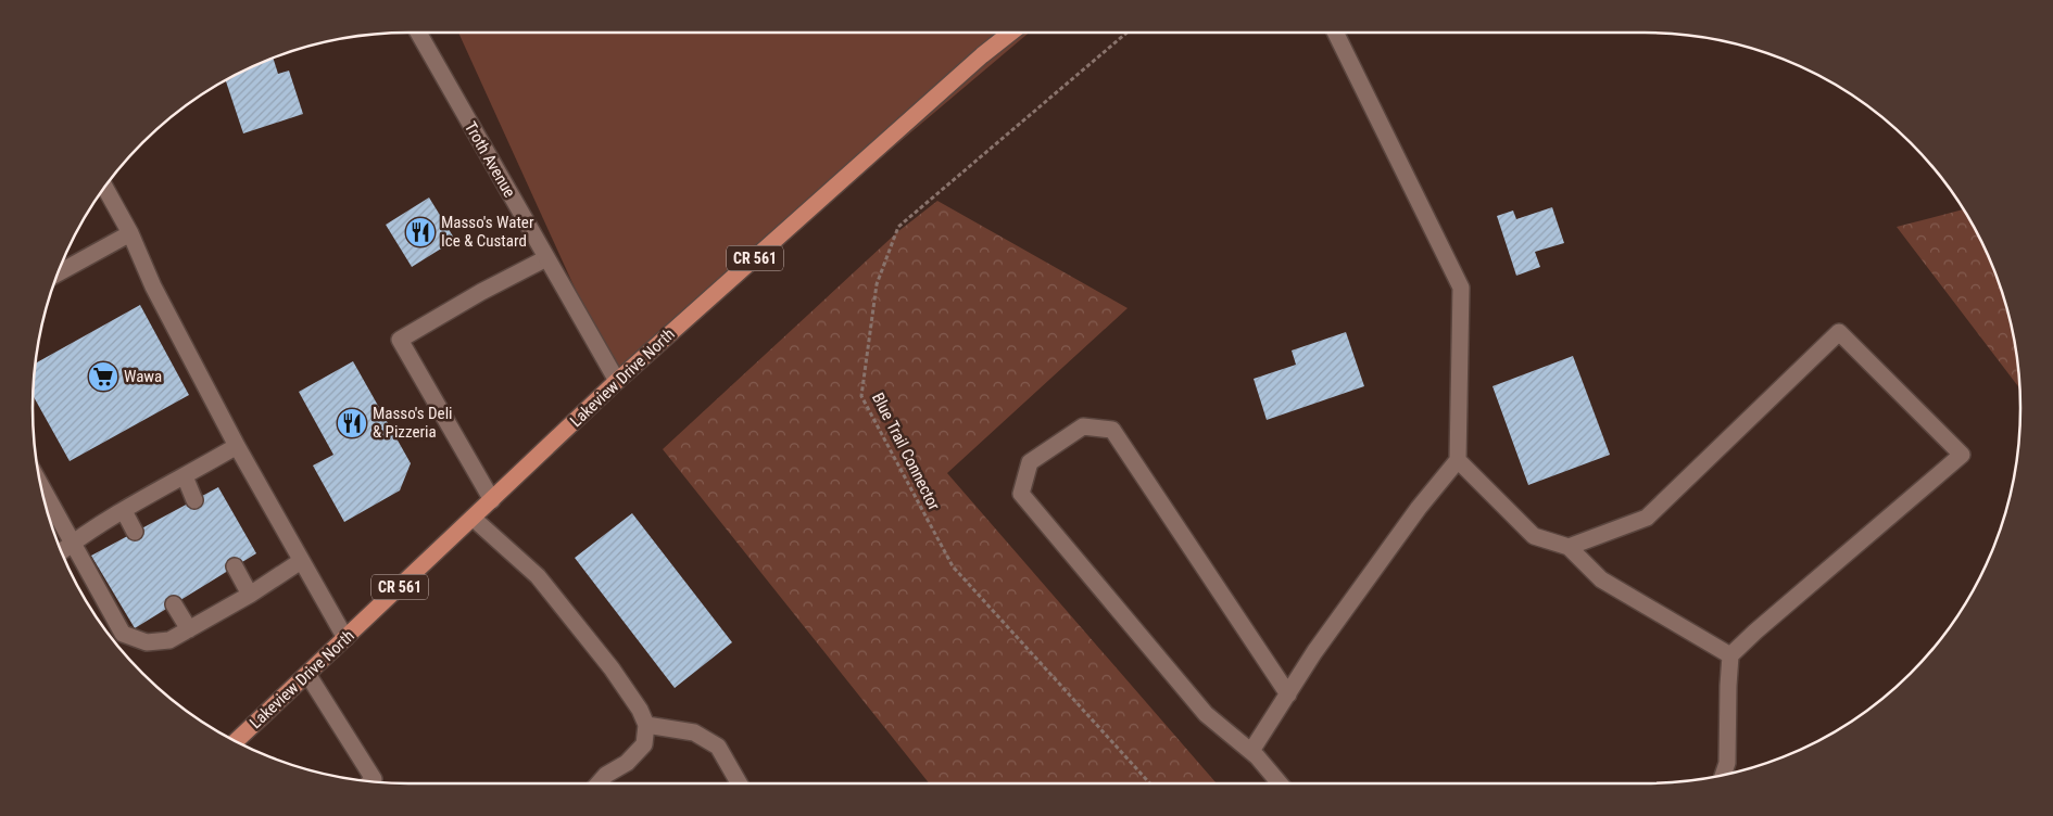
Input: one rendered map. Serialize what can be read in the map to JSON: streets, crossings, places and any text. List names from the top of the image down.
{
  "streets": {
    "main road": ["CR 561", "Lakeview Drive North"],
    "street": ["Troth Avenue"],
    "path": ["Blue Trail Connector"]
  },
  "crossings": [
    ["Troth Avenue", "Lakeview Drive North"]
  ],
  "places": {
    "restaurant": ["Masso's Water Ice & Custard", "Masso's Deli & Pizzeria"],
    "supermarket": ["Wawa"]
  }
}
